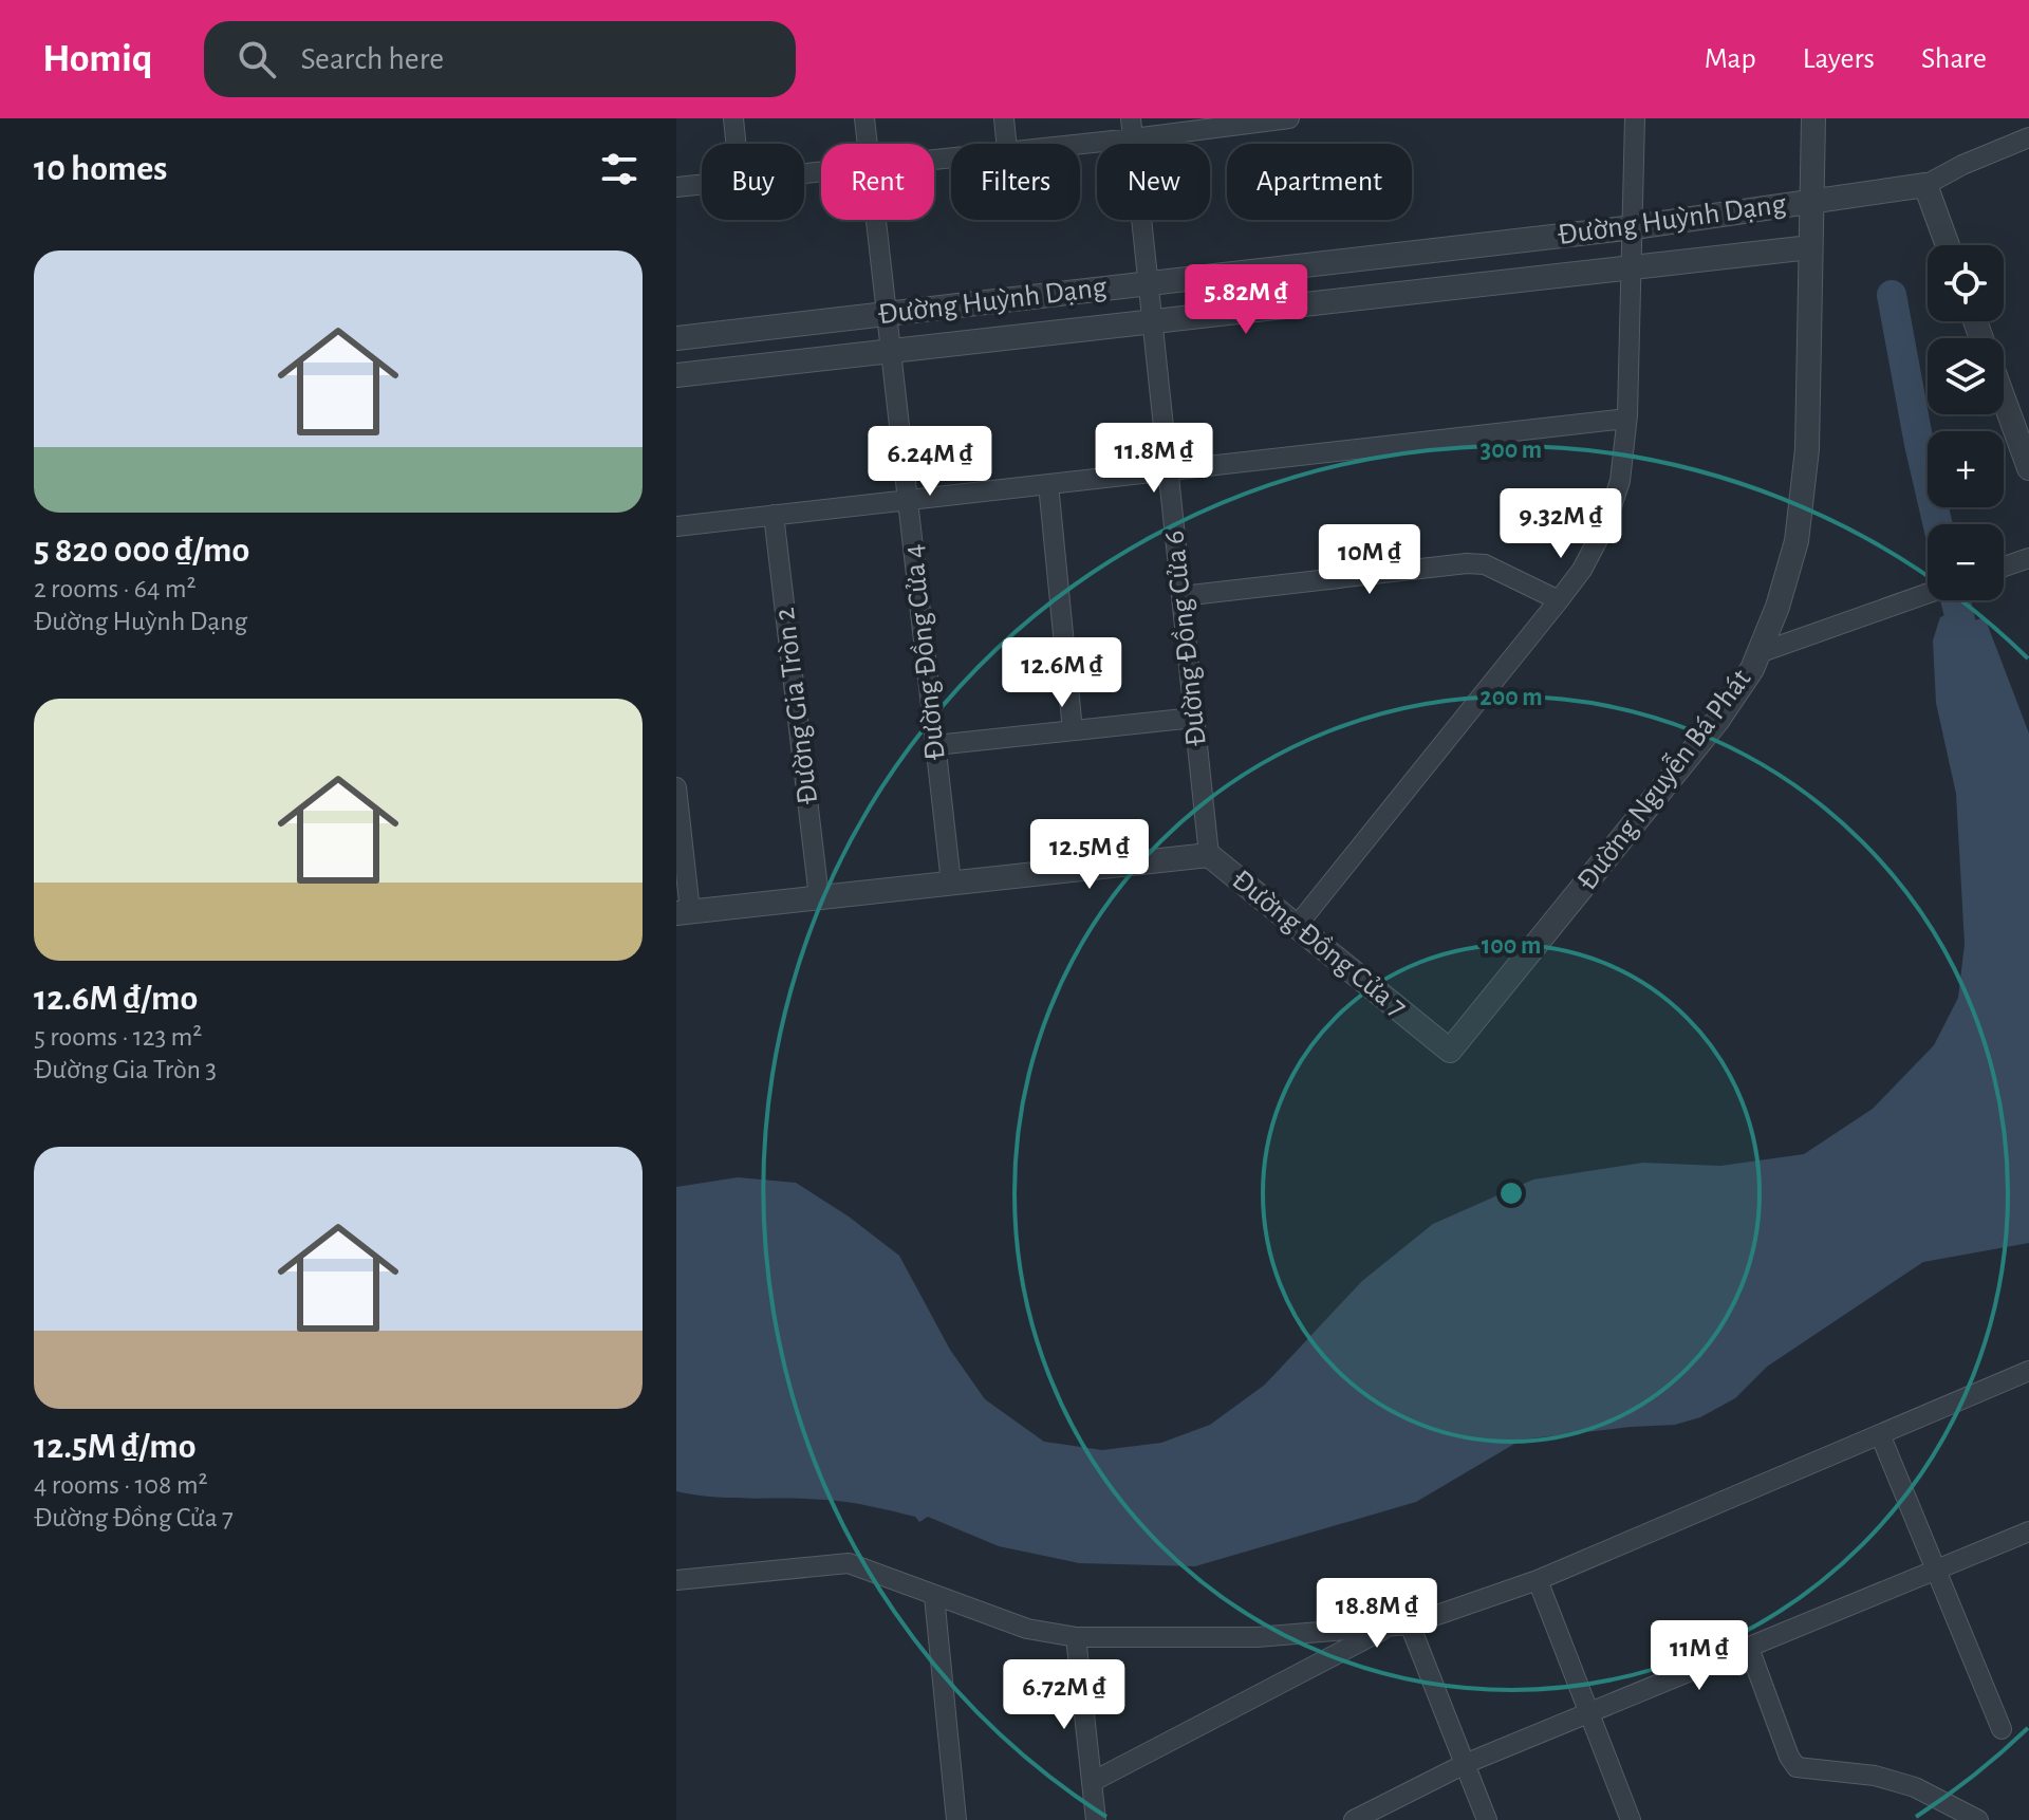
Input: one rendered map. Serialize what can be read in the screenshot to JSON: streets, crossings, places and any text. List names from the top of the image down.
{
  "streets": {
    "street": [
      "Đường Huỳnh Dạng",
      "Đường Đồng Cửa 6",
      "Đường Đồng Cửa 4",
      "Đường Gia Tròn 2",
      "Đường Nguyễn Bá Phát",
      "Đường Đồng Cửa 7"
    ]
  },
  "crossings": [
    ["Đường Huỳnh Dạng", "Đường Đồng Cửa 6"],
    ["Đường Huỳnh Dạng", "Đường Đồng Cửa 4"],
    ["Đường Huỳnh Dạng", "Đường Nguyễn Bá Phát"],
    ["Đường Đồng Cửa 6", "Đường Đồng Cửa 7"],
    ["Đường Đồng Cửa 4", "Đường Đồng Cửa 7"],
    ["Đường Gia Tròn 2", "Đường Đồng Cửa 7"],
    ["Đường Nguyễn Bá Phát", "Đường Đồng Cửa 7"]
  ],
  "page": {
    "header": "Homiq",
    "search": "Search here",
    "nav": ["Map", "Layers", "Share"],
    "heading": "10 homes",
    "chip": [
      "Buy",
      "Rent",
      "Filters",
      "New",
      "Apartment"
    ],
    "list": [
      {
        "name": "5 820 000 ₫/mo",
        "note": "2 rooms · 64 m² · Đường Huỳnh Dạng"
      },
      {
        "name": "12.6M ₫/mo",
        "note": "5 rooms · 123 m² · Đường Gia Tròn 3"
      },
      {
        "name": "12.5M ₫/mo",
        "note": "4 rooms · 108 m² · Đường Đồng Cửa 7"
      }
    ],
    "map_buttons": ["+", "−"],
    "price": [
      "5.82M ₫",
      "11.8M ₫",
      "6.24M ₫",
      "9.32M ₫",
      "10M ₫",
      "12.6M ₫",
      "12.5M ₫",
      "18.8M ₫",
      "11M ₫",
      "6.72M ₫"
    ]
  },
  "rings": ["300 m", "200 m", "100 m"]
}
